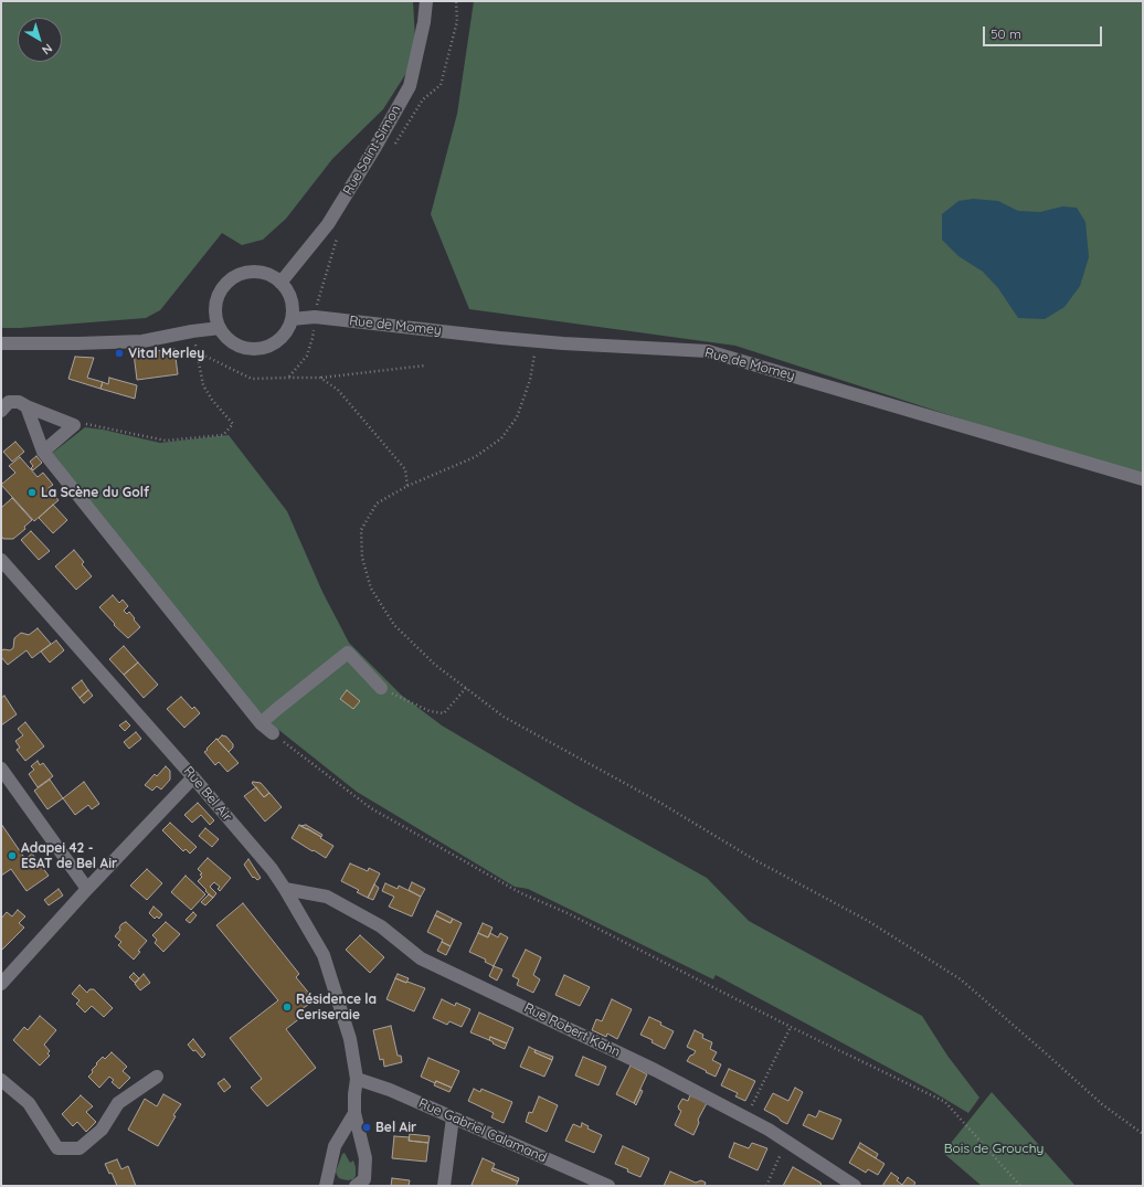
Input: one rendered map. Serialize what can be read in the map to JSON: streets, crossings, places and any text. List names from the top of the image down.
{
  "streets": {
    "street": [
      "Rue Saint-Simon",
      "Rue de Momey",
      "Rue Bel Air",
      "Rue Robert Kahn",
      "Rue Gabriel Calamand"
    ]
  },
  "crossings": [
    ["Rue Saint-Simon", "Rue de Momey"],
    ["Rue Bel Air", "Rue Robert Kahn"],
    ["Rue Bel Air", "Rue Gabriel Calamand"]
  ],
  "parks": ["Bois de Grouchy"],
  "places": [
    "Vital Merley",
    "La Scène du Golf",
    "Adapei 42 - ESAT de Bel Air",
    "Résidence la Ceriseraie",
    "Bel Air"
  ],
  "scale_bar": "50 m",
  "north": "bottom right"
}
